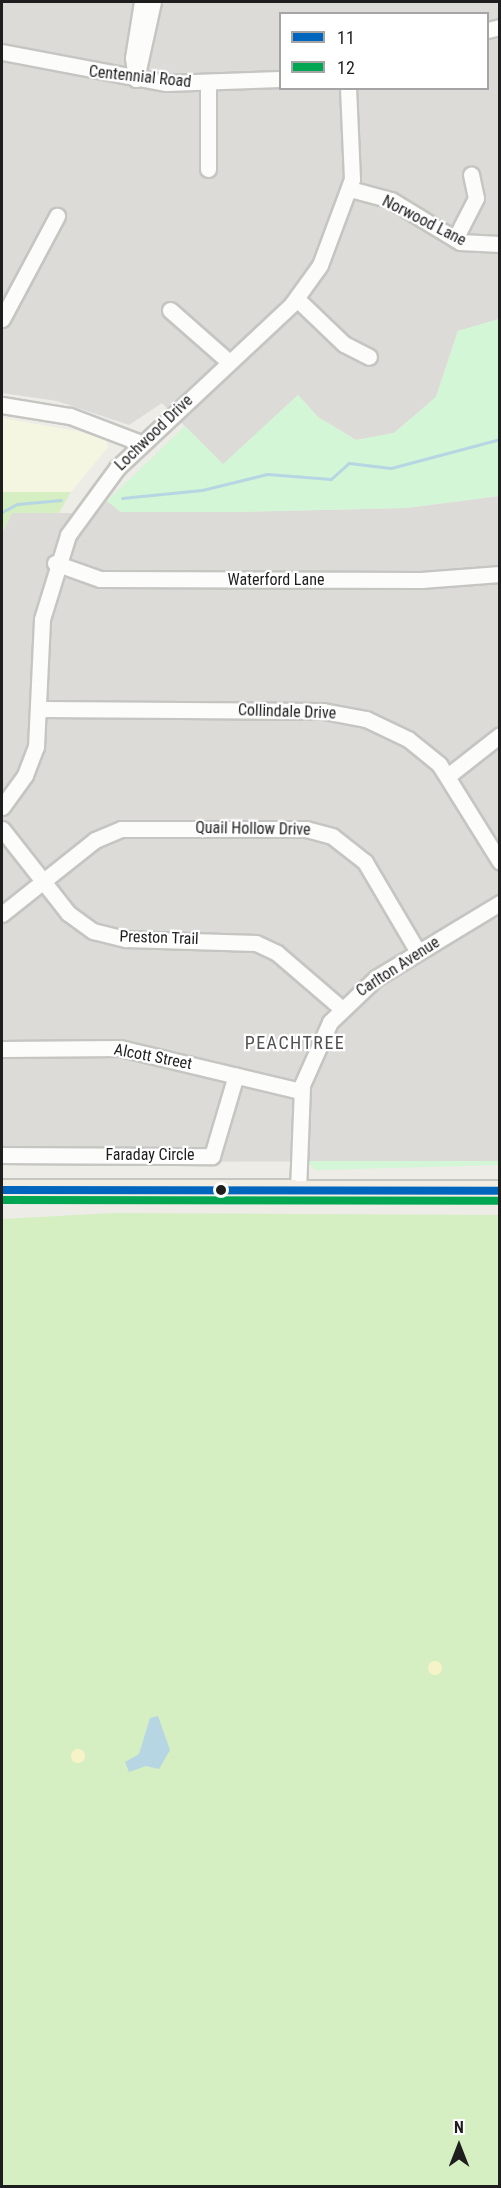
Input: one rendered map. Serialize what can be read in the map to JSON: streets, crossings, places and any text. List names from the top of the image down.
{
  "streets": {
    "street": [
      "Centennial Road",
      "Norwood Lane",
      "Lochwood Drive",
      "Waterford Lane",
      "Collindale Drive",
      "Quail Hollow Drive",
      "Preston Trail",
      "Carlton Avenue",
      "Alcott Street",
      "Faraday Circle"
    ]
  },
  "crossings": [
    ["Norwood Lane", "Lochwood Drive"],
    ["Lochwood Drive", "Waterford Lane"],
    ["Lochwood Drive", "Collindale Drive"],
    ["Quail Hollow Drive", "Preston Trail"],
    ["Quail Hollow Drive", "Carlton Avenue"],
    ["Preston Trail", "Carlton Avenue"],
    ["Carlton Avenue", "Alcott Street"],
    ["Alcott Street", "Faraday Circle"]
  ],
  "districts": ["PEACHTREE"],
  "lines": ["transit line 11", "transit line 12"],
  "legend": ["11", "12"],
  "north": "top"
}
